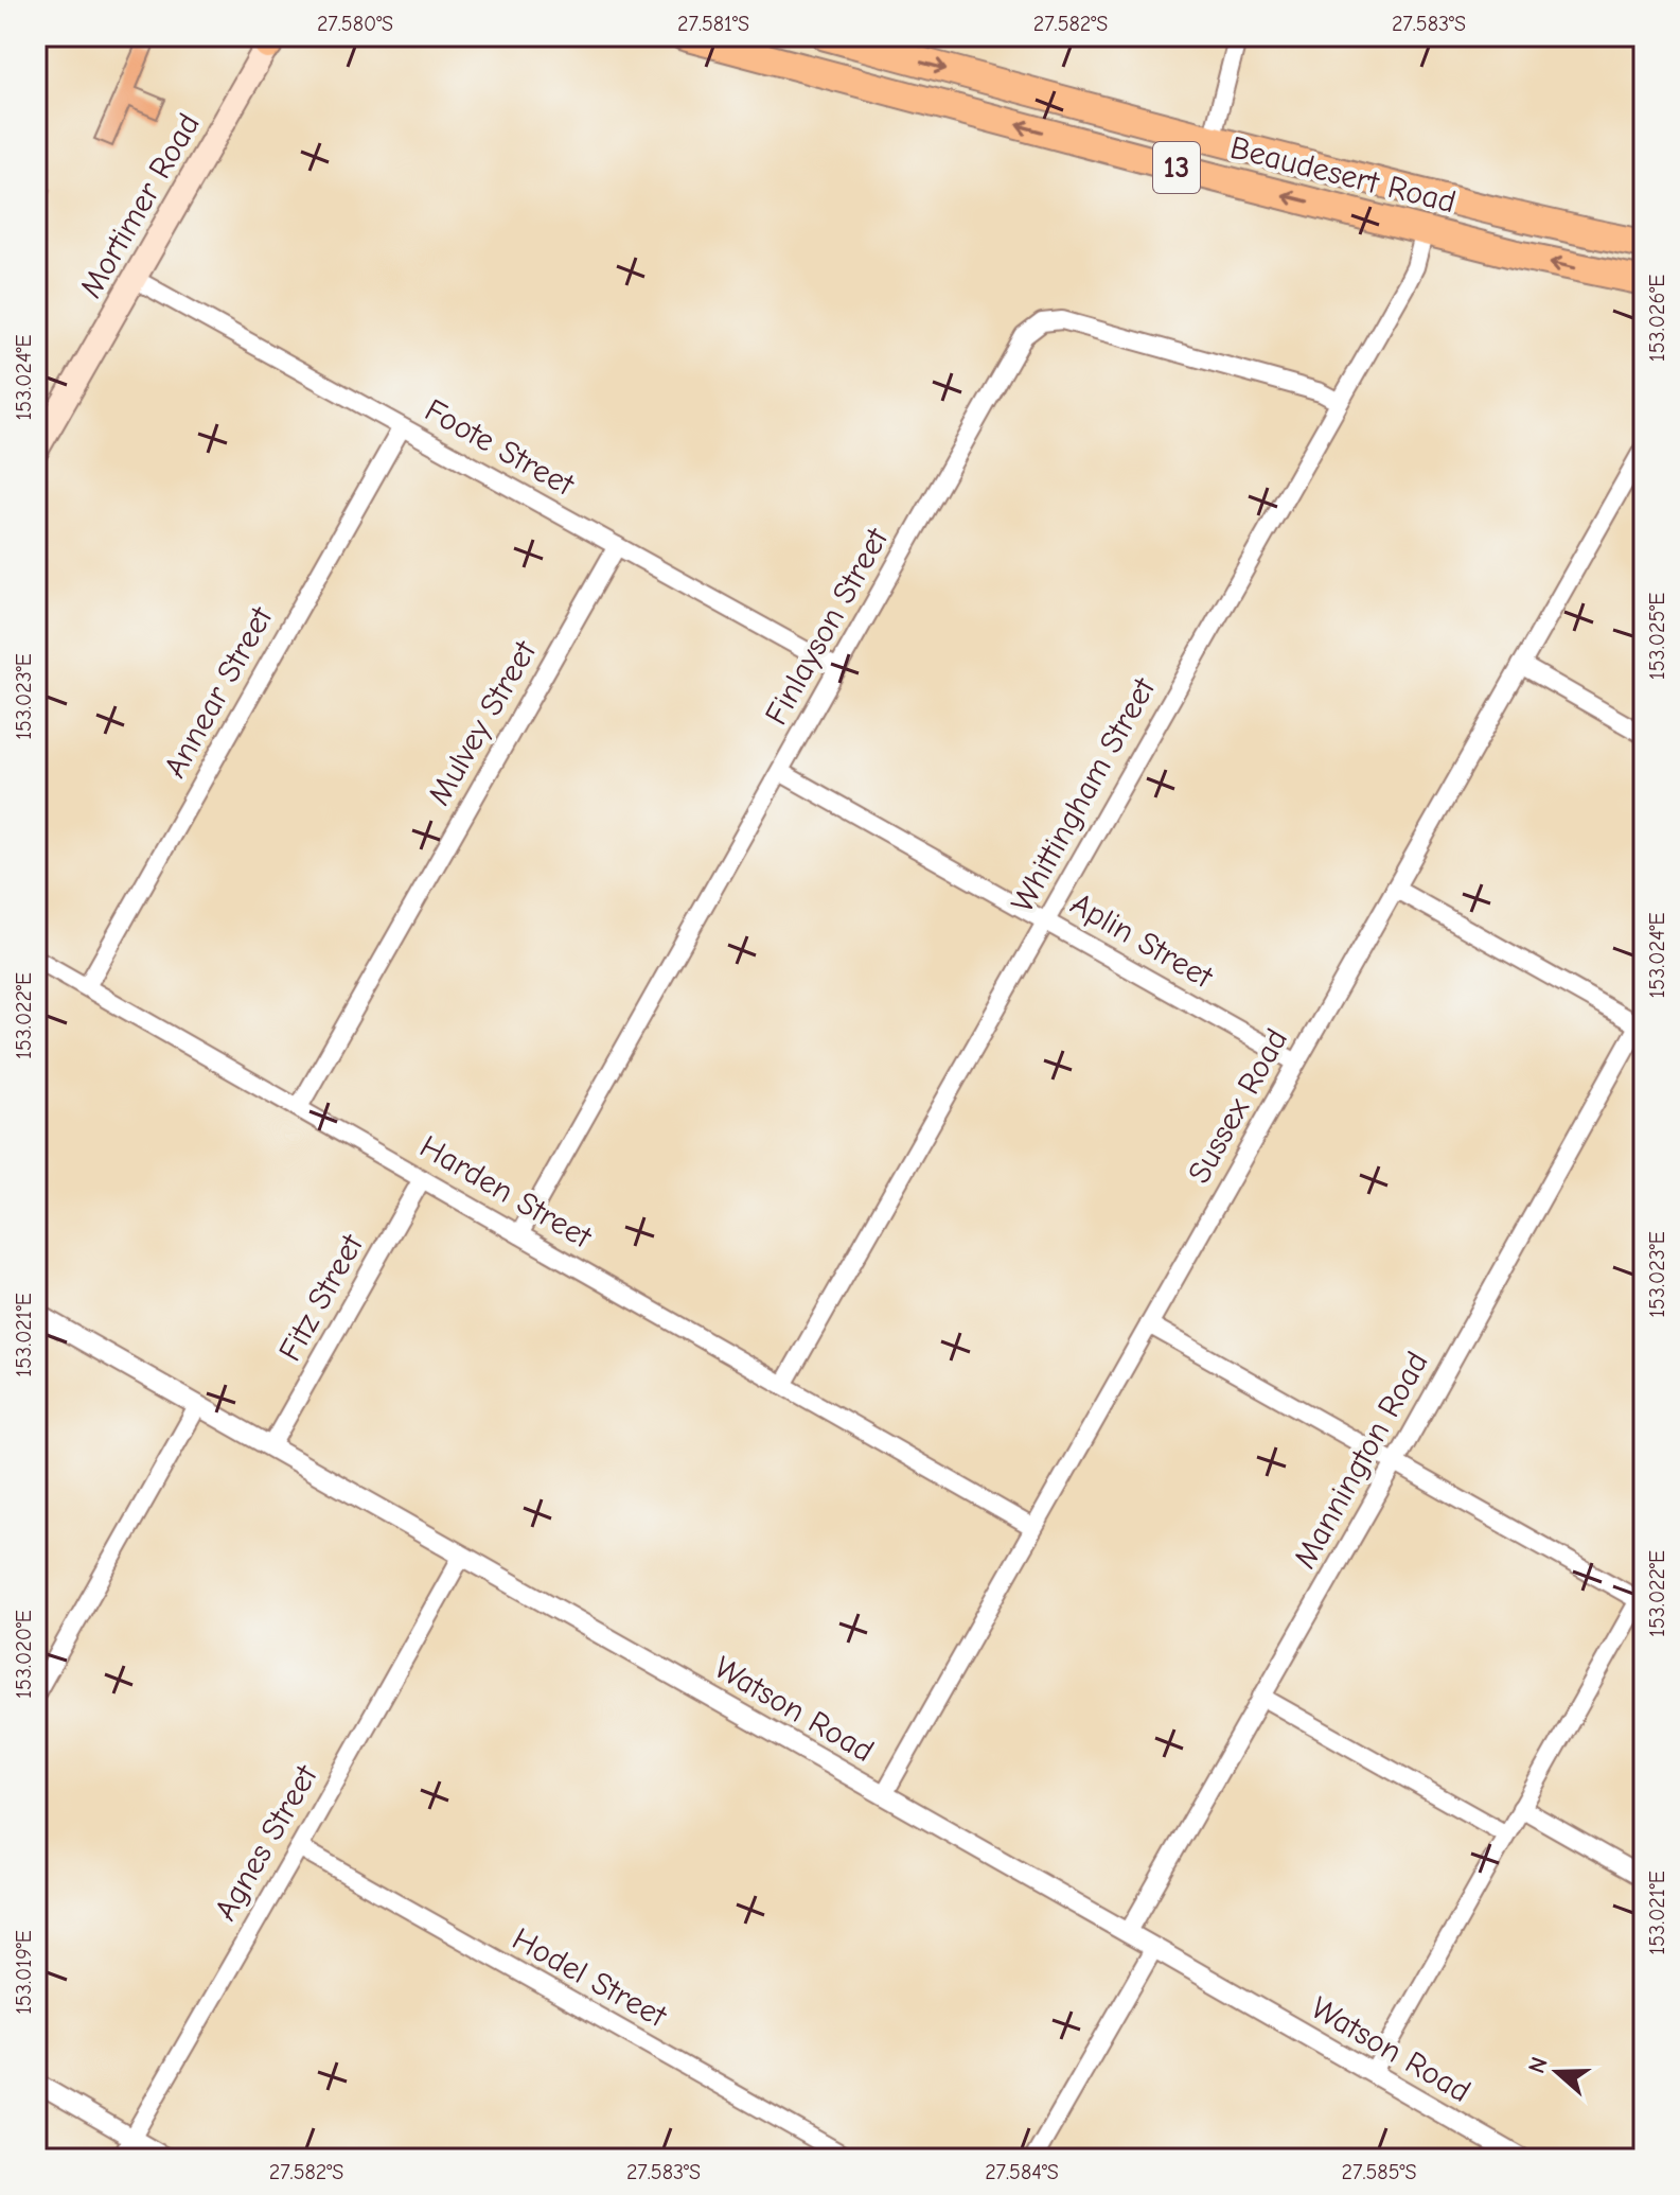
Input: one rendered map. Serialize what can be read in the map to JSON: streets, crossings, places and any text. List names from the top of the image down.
{
  "streets": {
    "highway": ["13", "Beaudesert Road"],
    "main road": ["Mortimer Road"],
    "street": [
      "Foote Street",
      "Finlayson Street",
      "Annear Street",
      "Mulvey Street",
      "Whittingham Street",
      "Aplin Street",
      "Sussex Road",
      "Harden Street",
      "Fitz Street",
      "Mannington Road",
      "Watson Road",
      "Agnes Street",
      "Hodel Street"
    ]
  },
  "crossings": [
    ["Beaudesert Road", "Whittingham Street"],
    ["Mortimer Road", "Foote Street"],
    ["Foote Street", "Finlayson Street"],
    ["Foote Street", "Annear Street"],
    ["Foote Street", "Mulvey Street"],
    ["Finlayson Street", "Whittingham Street"],
    ["Finlayson Street", "Aplin Street"],
    ["Finlayson Street", "Harden Street"],
    ["Annear Street", "Harden Street"],
    ["Mulvey Street", "Harden Street"],
    ["Whittingham Street", "Aplin Street"],
    ["Whittingham Street", "Harden Street"],
    ["Aplin Street", "Sussex Road"],
    ["Sussex Road", "Harden Street"],
    ["Sussex Road", "Watson Road"],
    ["Harden Street", "Fitz Street"],
    ["Fitz Street", "Watson Road"],
    ["Mannington Road", "Watson Road"],
    ["Watson Road", "Agnes Street"],
    ["Agnes Street", "Hodel Street"]
  ],
  "north": "left",
  "coordinates": [
    "27.580°S",
    "27.581°S",
    "27.582°S",
    "27.583°S",
    "153.026°E",
    "153.024°E",
    "153.025°E",
    "153.023°E",
    "153.022°E",
    "153.021°E",
    "153.020°E",
    "153.019°E",
    "27.584°S",
    "27.585°S"
  ]
}
